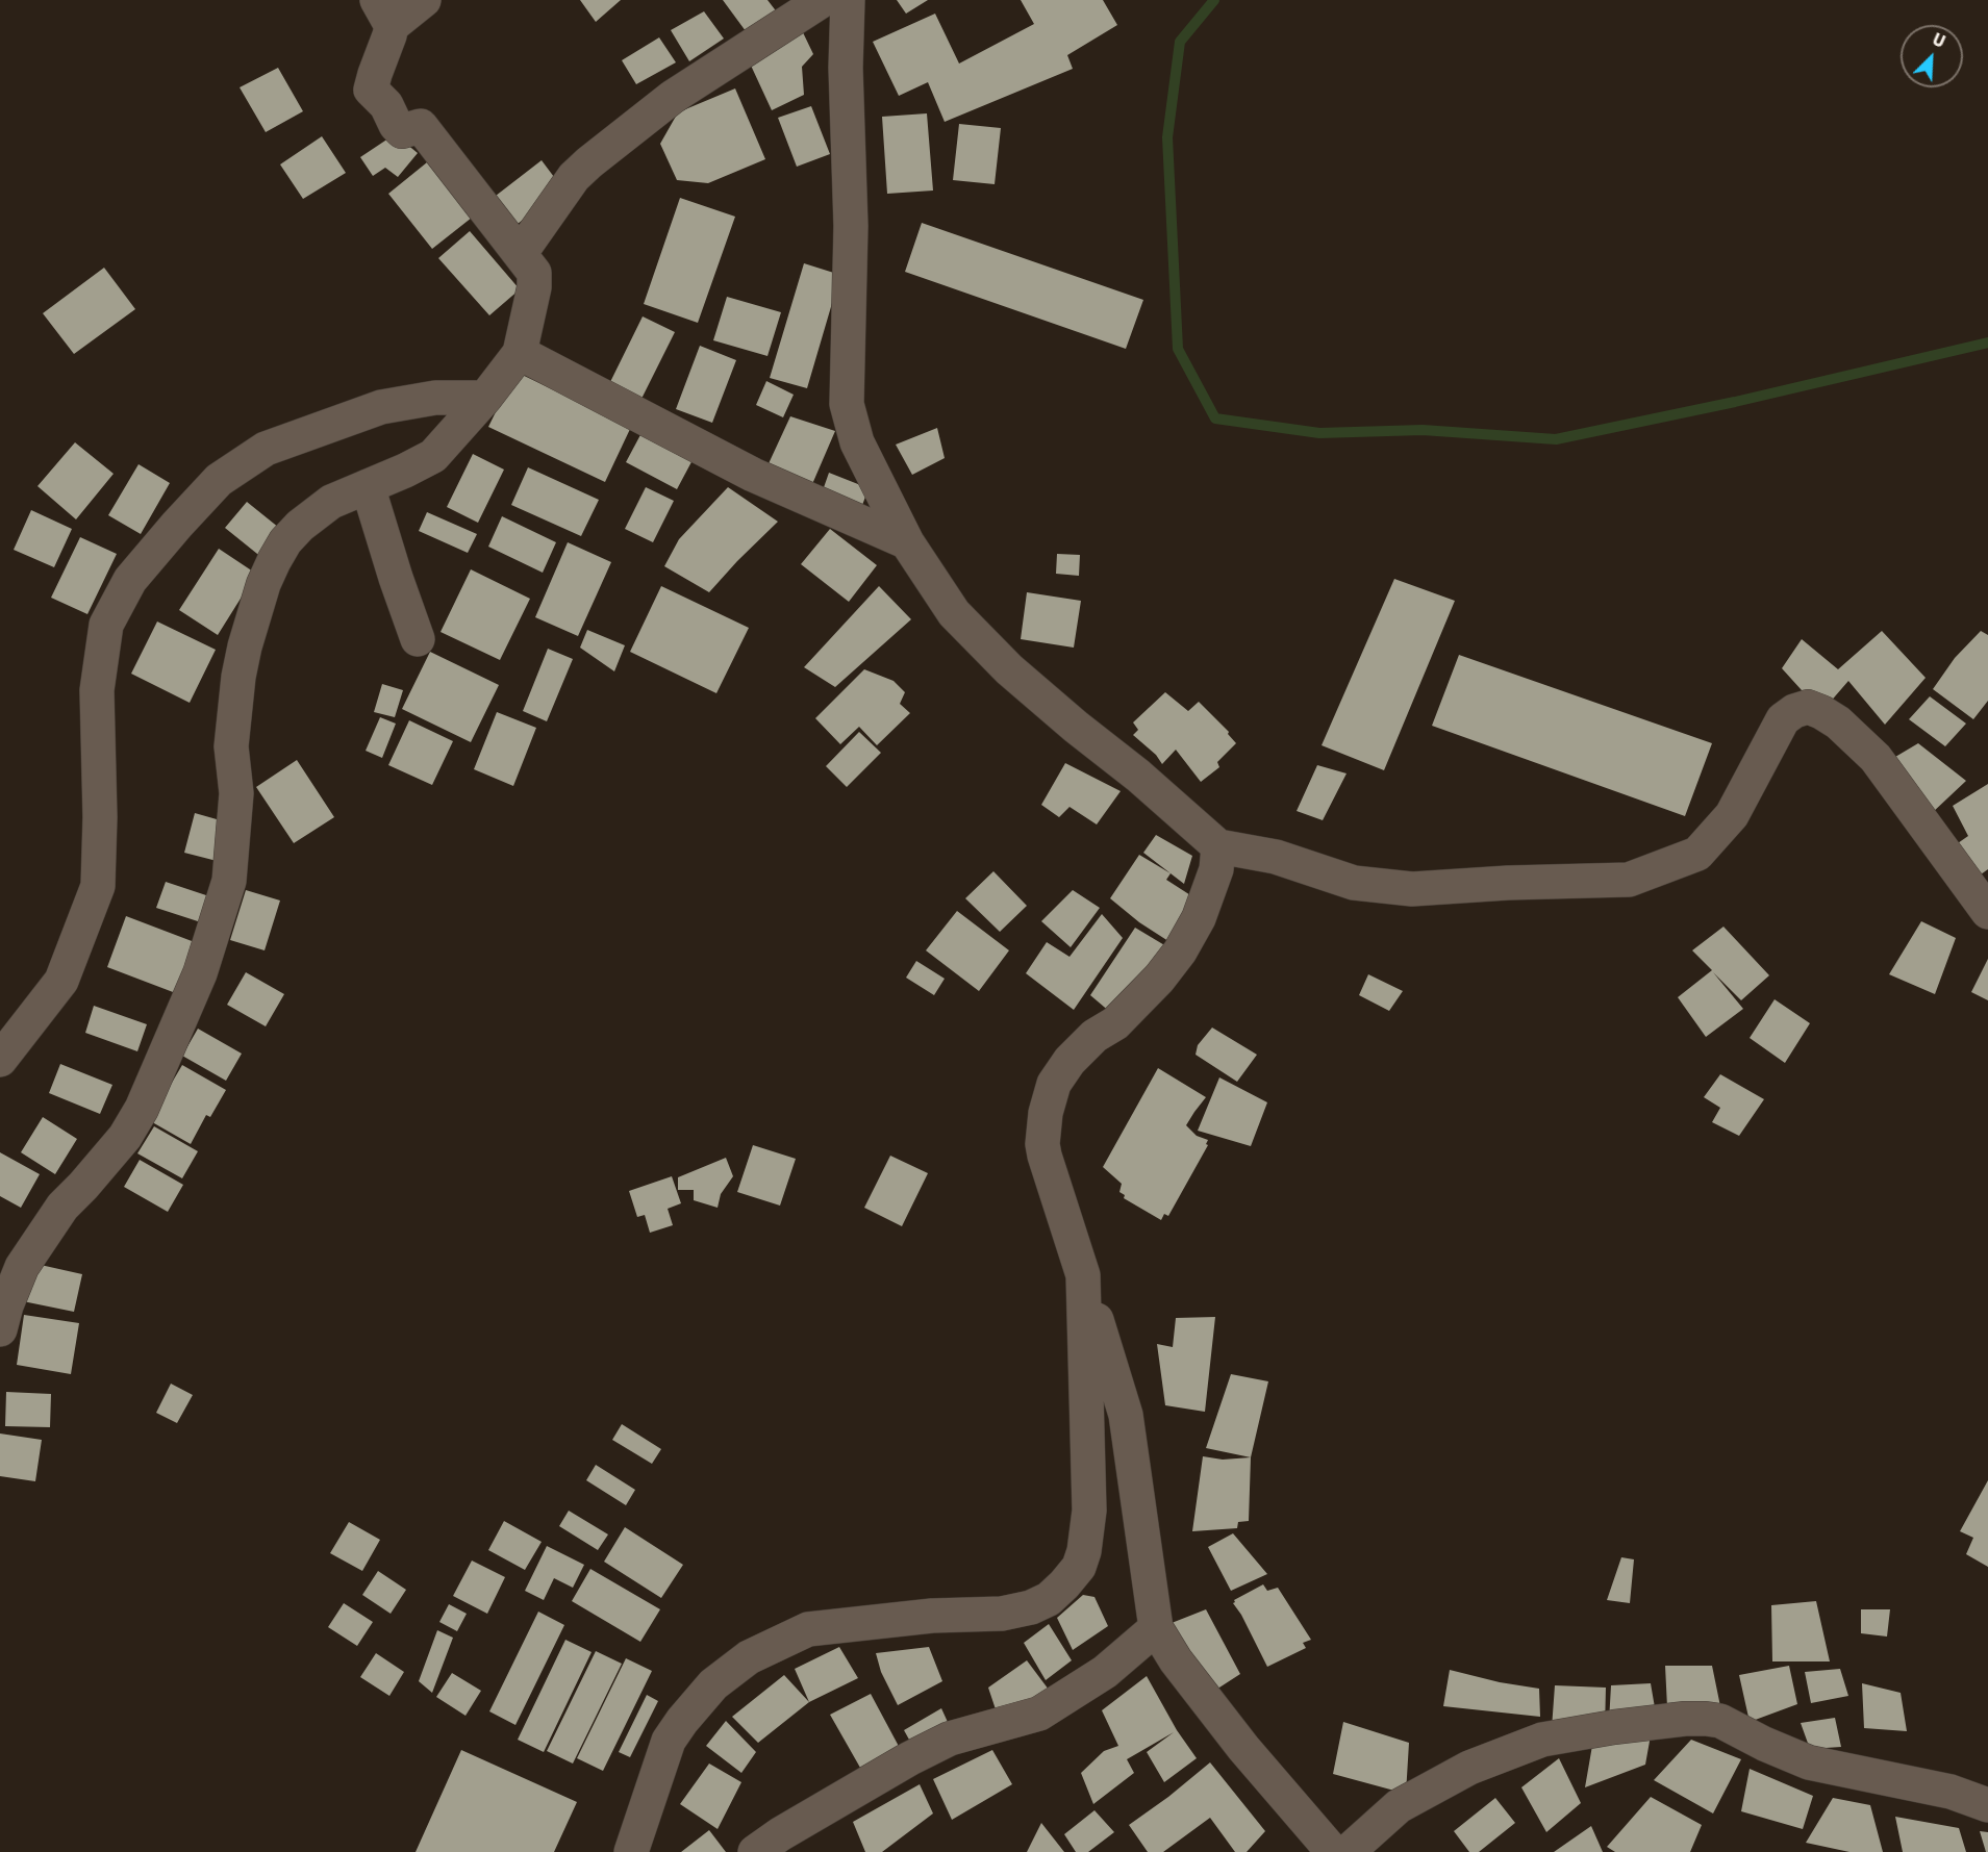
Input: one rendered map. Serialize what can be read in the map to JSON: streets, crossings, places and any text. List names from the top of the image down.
{
  "north": "top right"
}
